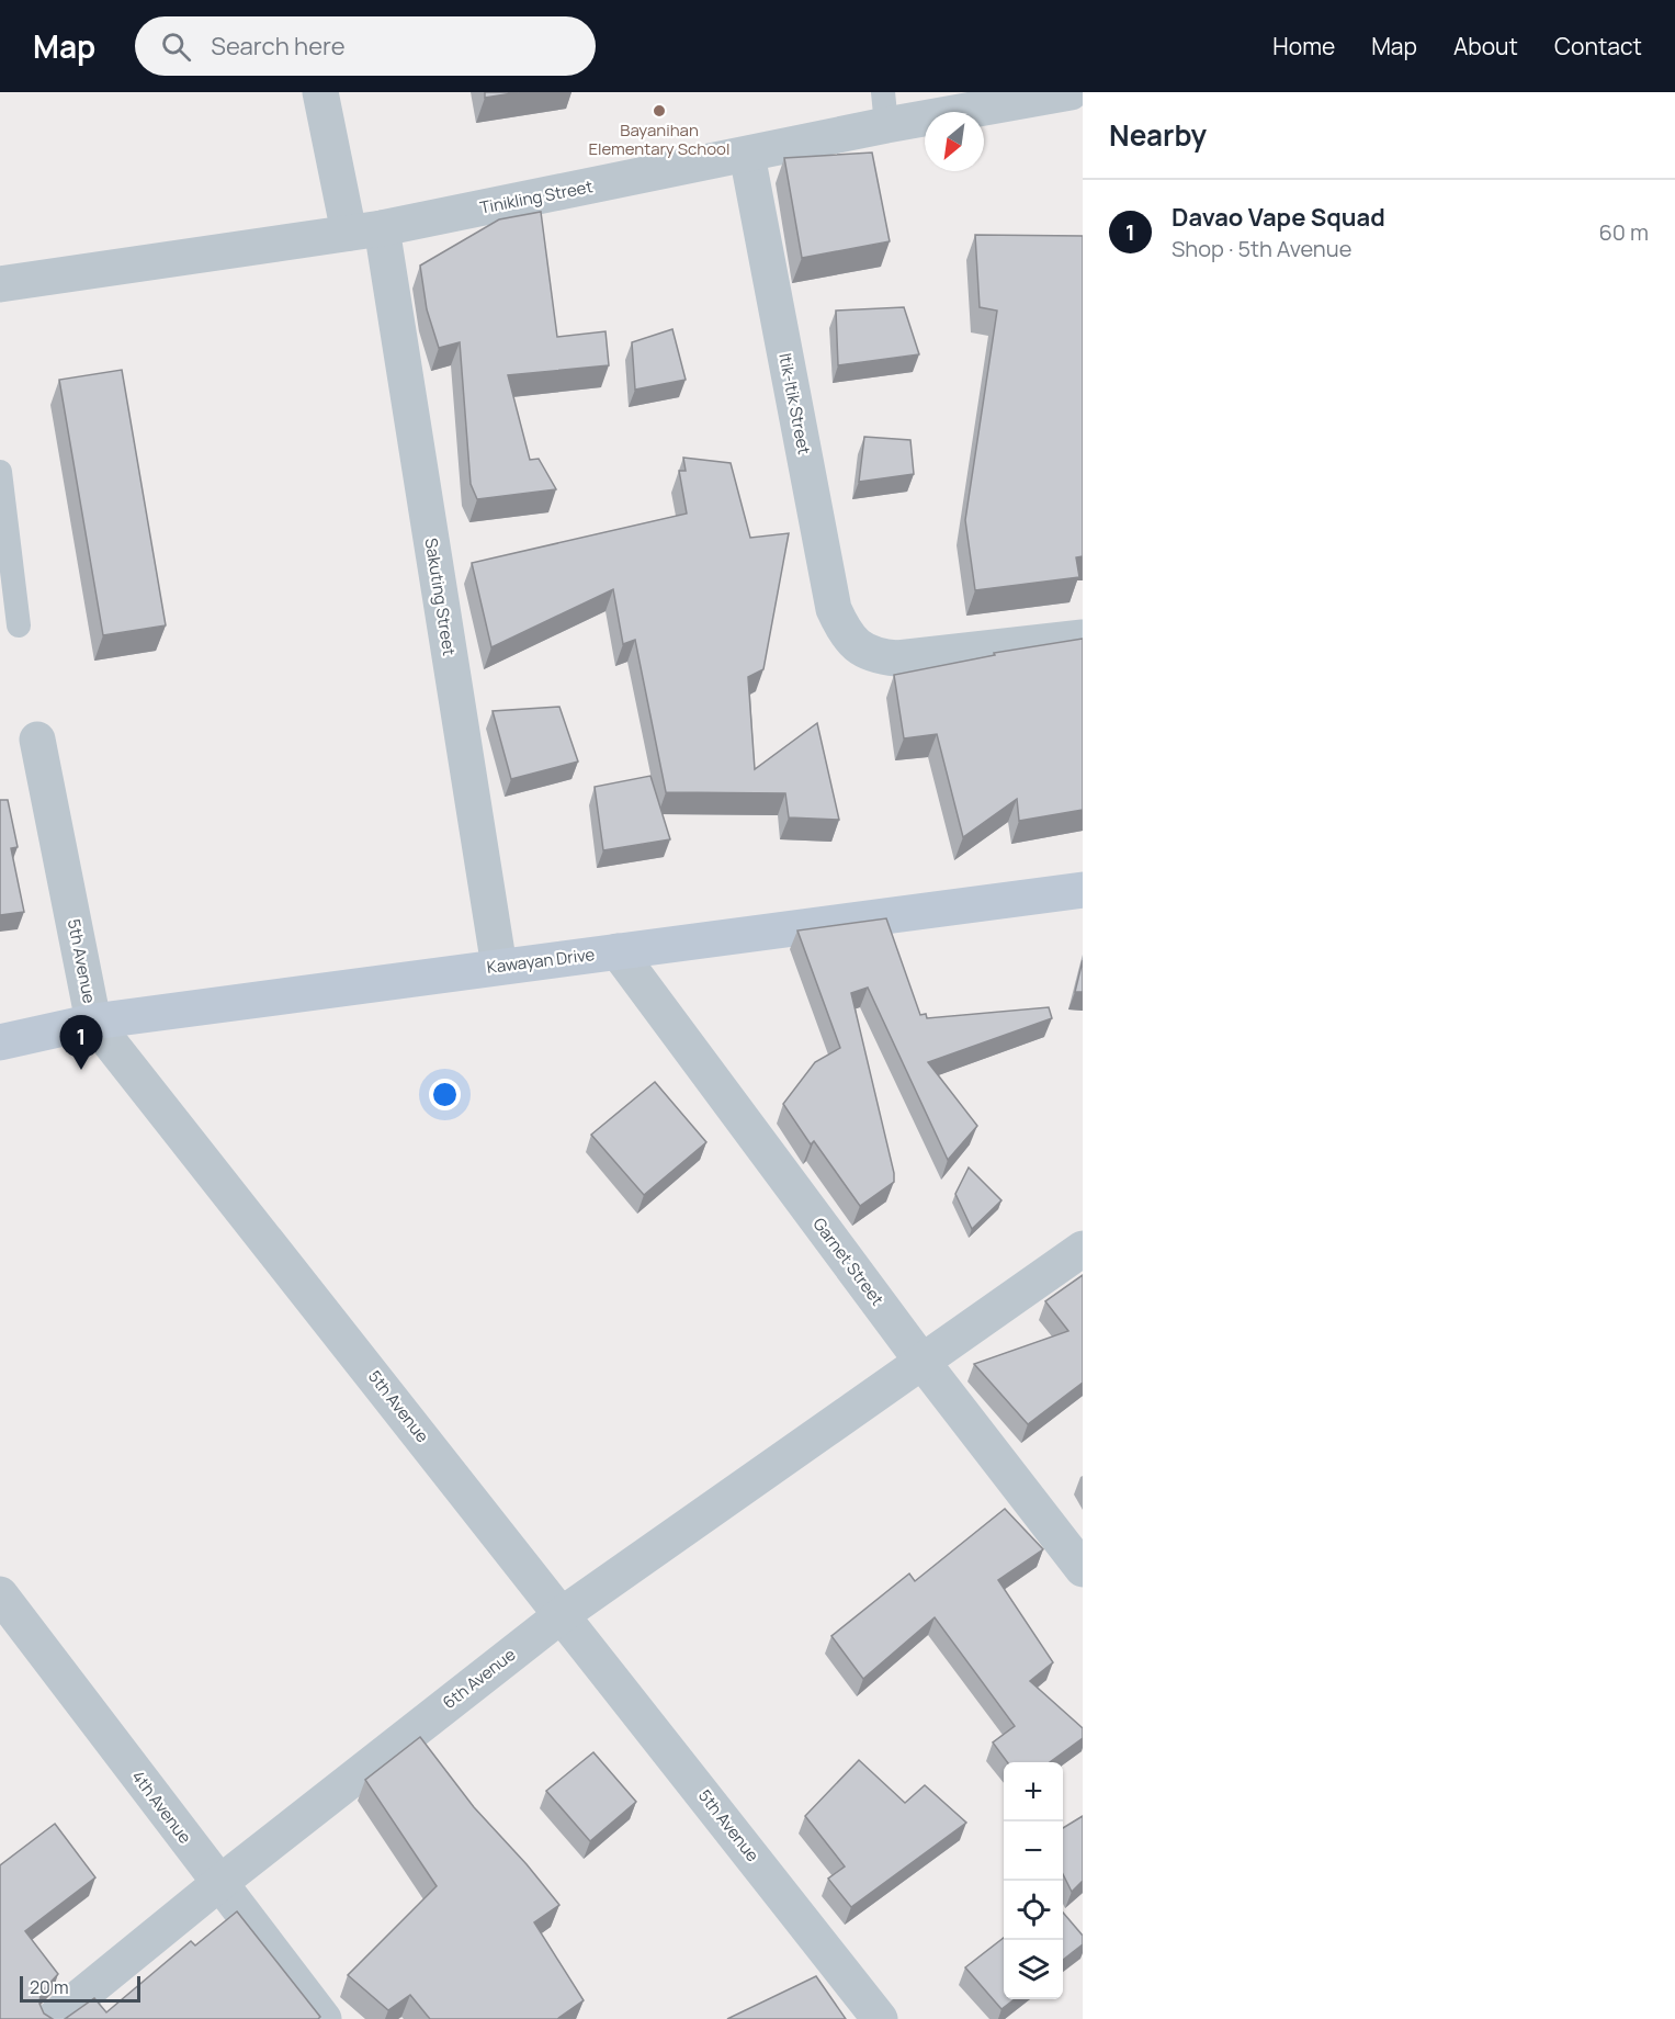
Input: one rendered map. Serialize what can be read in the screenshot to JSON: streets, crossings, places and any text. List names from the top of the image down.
{
  "streets": {
    "street": [
      "Tinikling Street",
      "Itik-Itik Street",
      "Sakuting Street",
      "5th Avenue",
      "Kawayan Drive",
      "Garnet Street",
      "6th Avenue",
      "4th Avenue"
    ]
  },
  "crossings": [
    ["Tinikling Street", "Itik-Itik Street"],
    ["Tinikling Street", "Sakuting Street"],
    ["Sakuting Street", "Kawayan Drive"],
    ["5th Avenue", "Kawayan Drive"],
    ["5th Avenue", "6th Avenue"],
    ["Kawayan Drive", "Garnet Street"],
    ["Garnet Street", "6th Avenue"],
    ["6th Avenue", "4th Avenue"]
  ],
  "places": ["Bayanihan Elementary School"],
  "scale_bar": "20 m",
  "north": "bottom left",
  "page": {
    "header": "Map",
    "search": "Search here",
    "nav": [
      "Home",
      "Map",
      "About",
      "Contact"
    ],
    "heading": "Nearby",
    "list": [
      {
        "mark": "1",
        "name": "Davao Vape Squad",
        "note": "Shop · 5th Avenue",
        "value": "60 m"
      }
    ],
    "pins": "1",
    "map_buttons": ["+", "−"],
    "scale": "20 m"
  }
}
